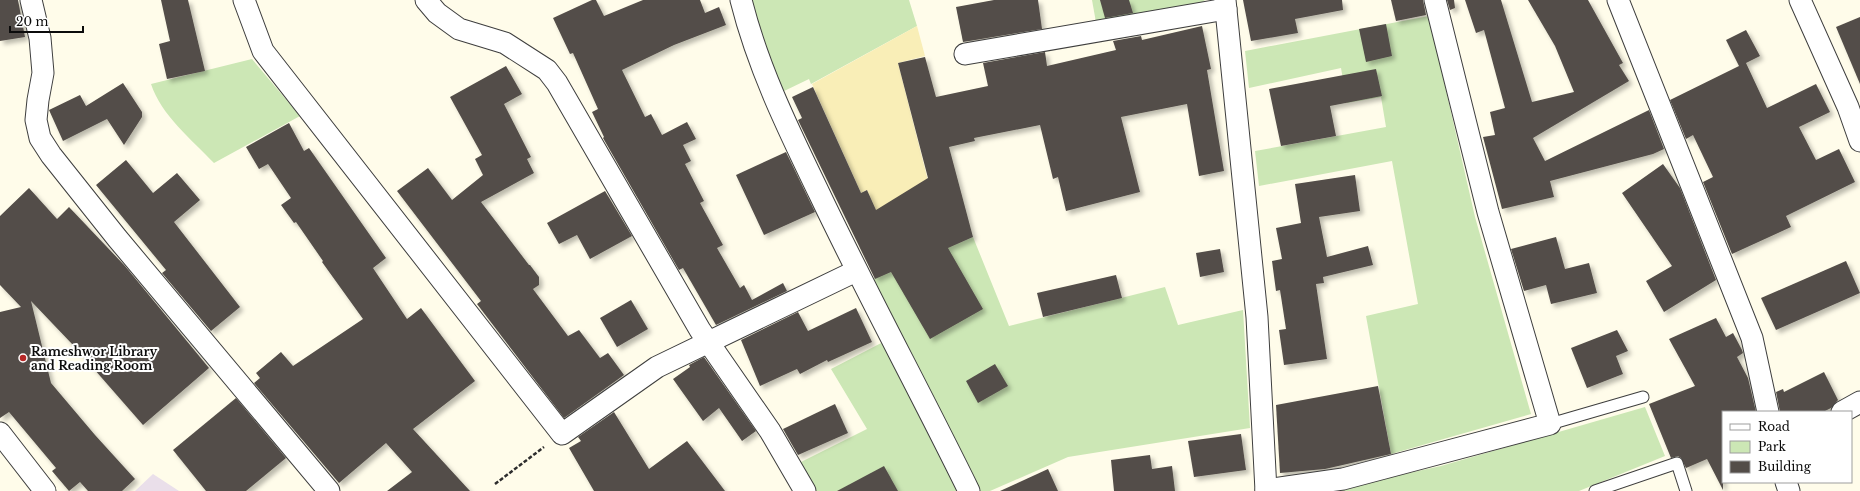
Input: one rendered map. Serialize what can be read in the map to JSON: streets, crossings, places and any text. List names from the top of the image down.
{
  "places": ["Rameshwor Library and Reading Room"],
  "legend": ["Road", "Park", "Building"],
  "scale_bar": "20 m"
}
